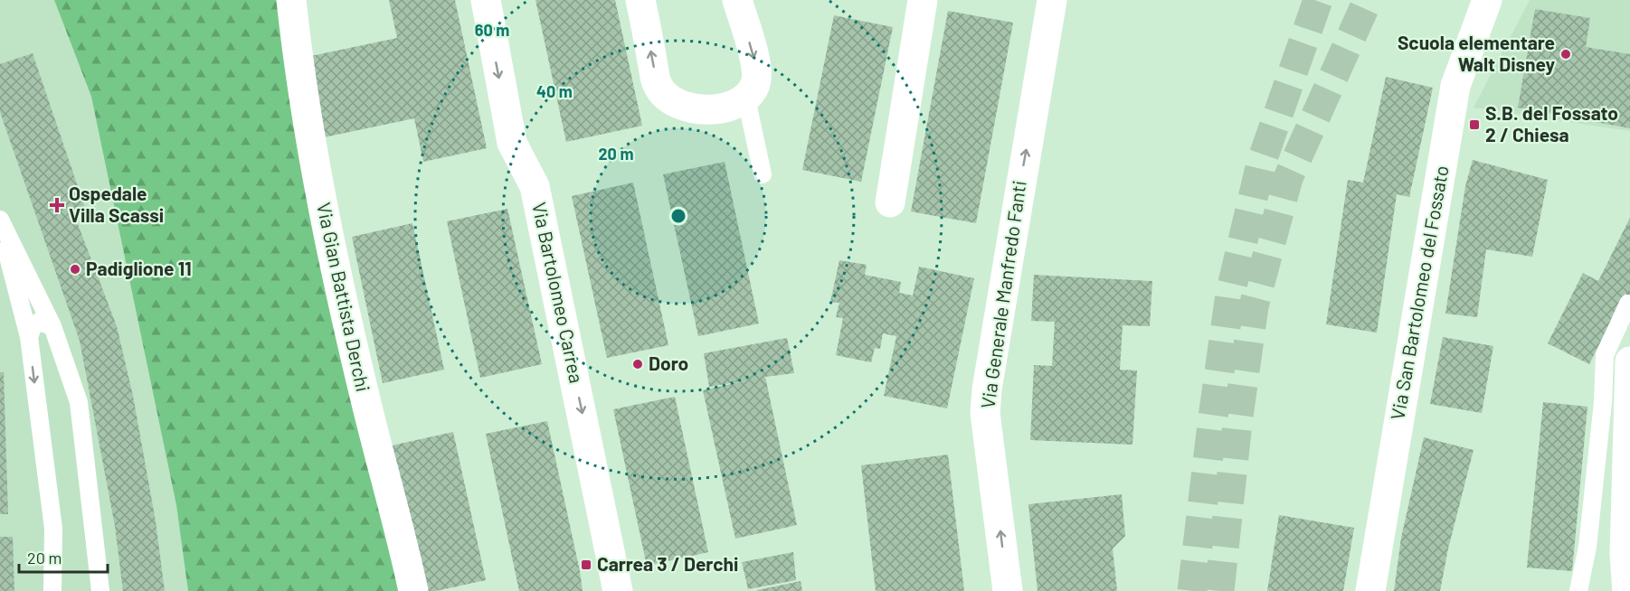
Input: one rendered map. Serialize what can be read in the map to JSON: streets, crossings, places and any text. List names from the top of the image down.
{
  "streets": {
    "street": [
      "Via Bartolomeo Carrea",
      "Via San Bartolomeo del Fossato",
      "Via Generale Manfredo Fanti",
      "Via Gian Battista Derchi"
    ]
  },
  "one_way": ["Via Bartolomeo Carrea"],
  "places": {
    "other": ["Scuola elementare Walt Disney", "Padiglione 11", "Doro"],
    "transit": ["S.B. del Fossato 2 / Chiesa", "Carrea 3 / Derchi"],
    "health": ["Ospedale Villa Scassi"]
  },
  "scale_bar": "20 m",
  "rings": ["60 m", "40 m", "20 m"]
}
